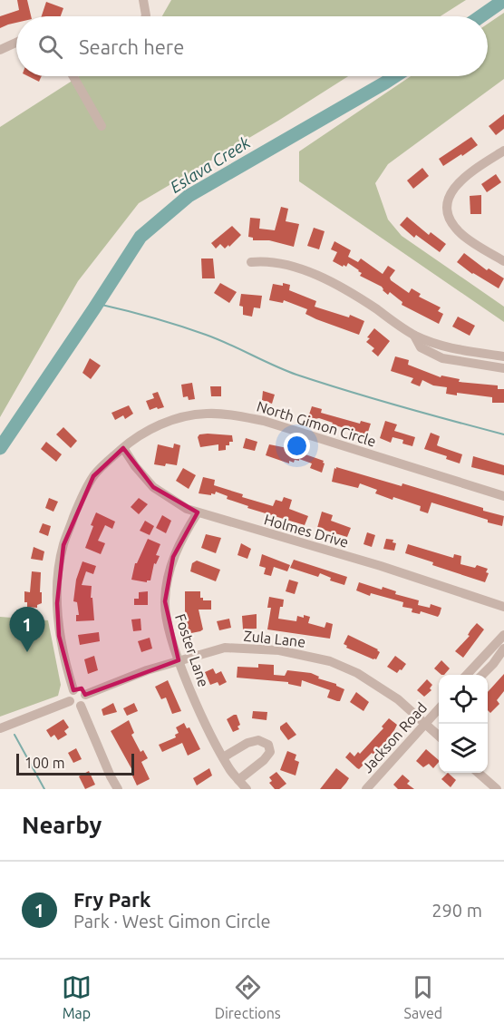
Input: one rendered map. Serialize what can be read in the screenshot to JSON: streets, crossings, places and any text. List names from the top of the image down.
{
  "streets": {
    "street": [
      "North Gimon Circle",
      "Holmes Drive",
      "Zula Lane",
      "Foster Lane",
      "Jackson Road"
    ]
  },
  "crossings": [
    ["North Gimon Circle", "Holmes Drive"],
    ["North Gimon Circle", "Zula Lane"],
    ["Holmes Drive", "Foster Lane"],
    ["Zula Lane", "Foster Lane"],
    ["Zula Lane", "Jackson Road"]
  ],
  "water": ["Eslava Creek"],
  "scale_bar": "100 m",
  "page": {
    "search": "Search here",
    "pins": "1",
    "scale": "100 m",
    "heading": "Nearby",
    "list": [
      {
        "mark": "1",
        "name": "Fry Park",
        "note": "Park · West Gimon Circle",
        "value": "290 m"
      }
    ],
    "nav": ["Map", "Directions", "Saved"]
  }
}
